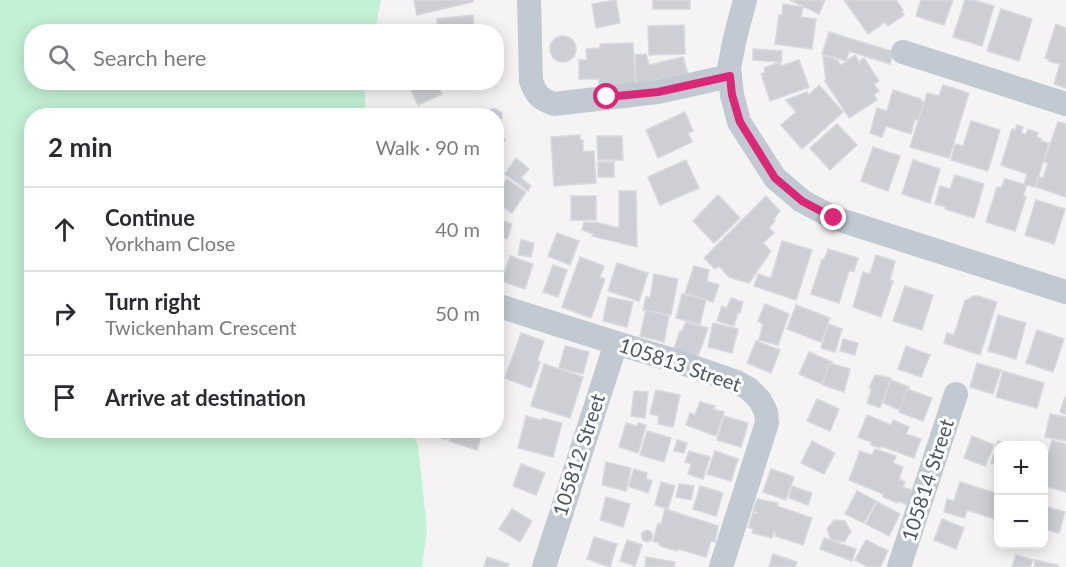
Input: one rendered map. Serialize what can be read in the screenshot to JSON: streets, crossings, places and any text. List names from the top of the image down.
{
  "streets": {
    "street": ["105813 Street", "105812 Street", "105814 Street"]
  },
  "crossings": [
    ["105813 Street", "105812 Street"]
  ],
  "page": {
    "search": "Search here",
    "heading": ["2 min", "Walk · 90 m"],
    "list": [
      ["Continue", "Yorkham Close", "40 m"],
      ["Turn right", "Twickenham Crescent", "50 m"],
      "Arrive at destination"
    ],
    "map_buttons": ["+", "−"]
  }
}
